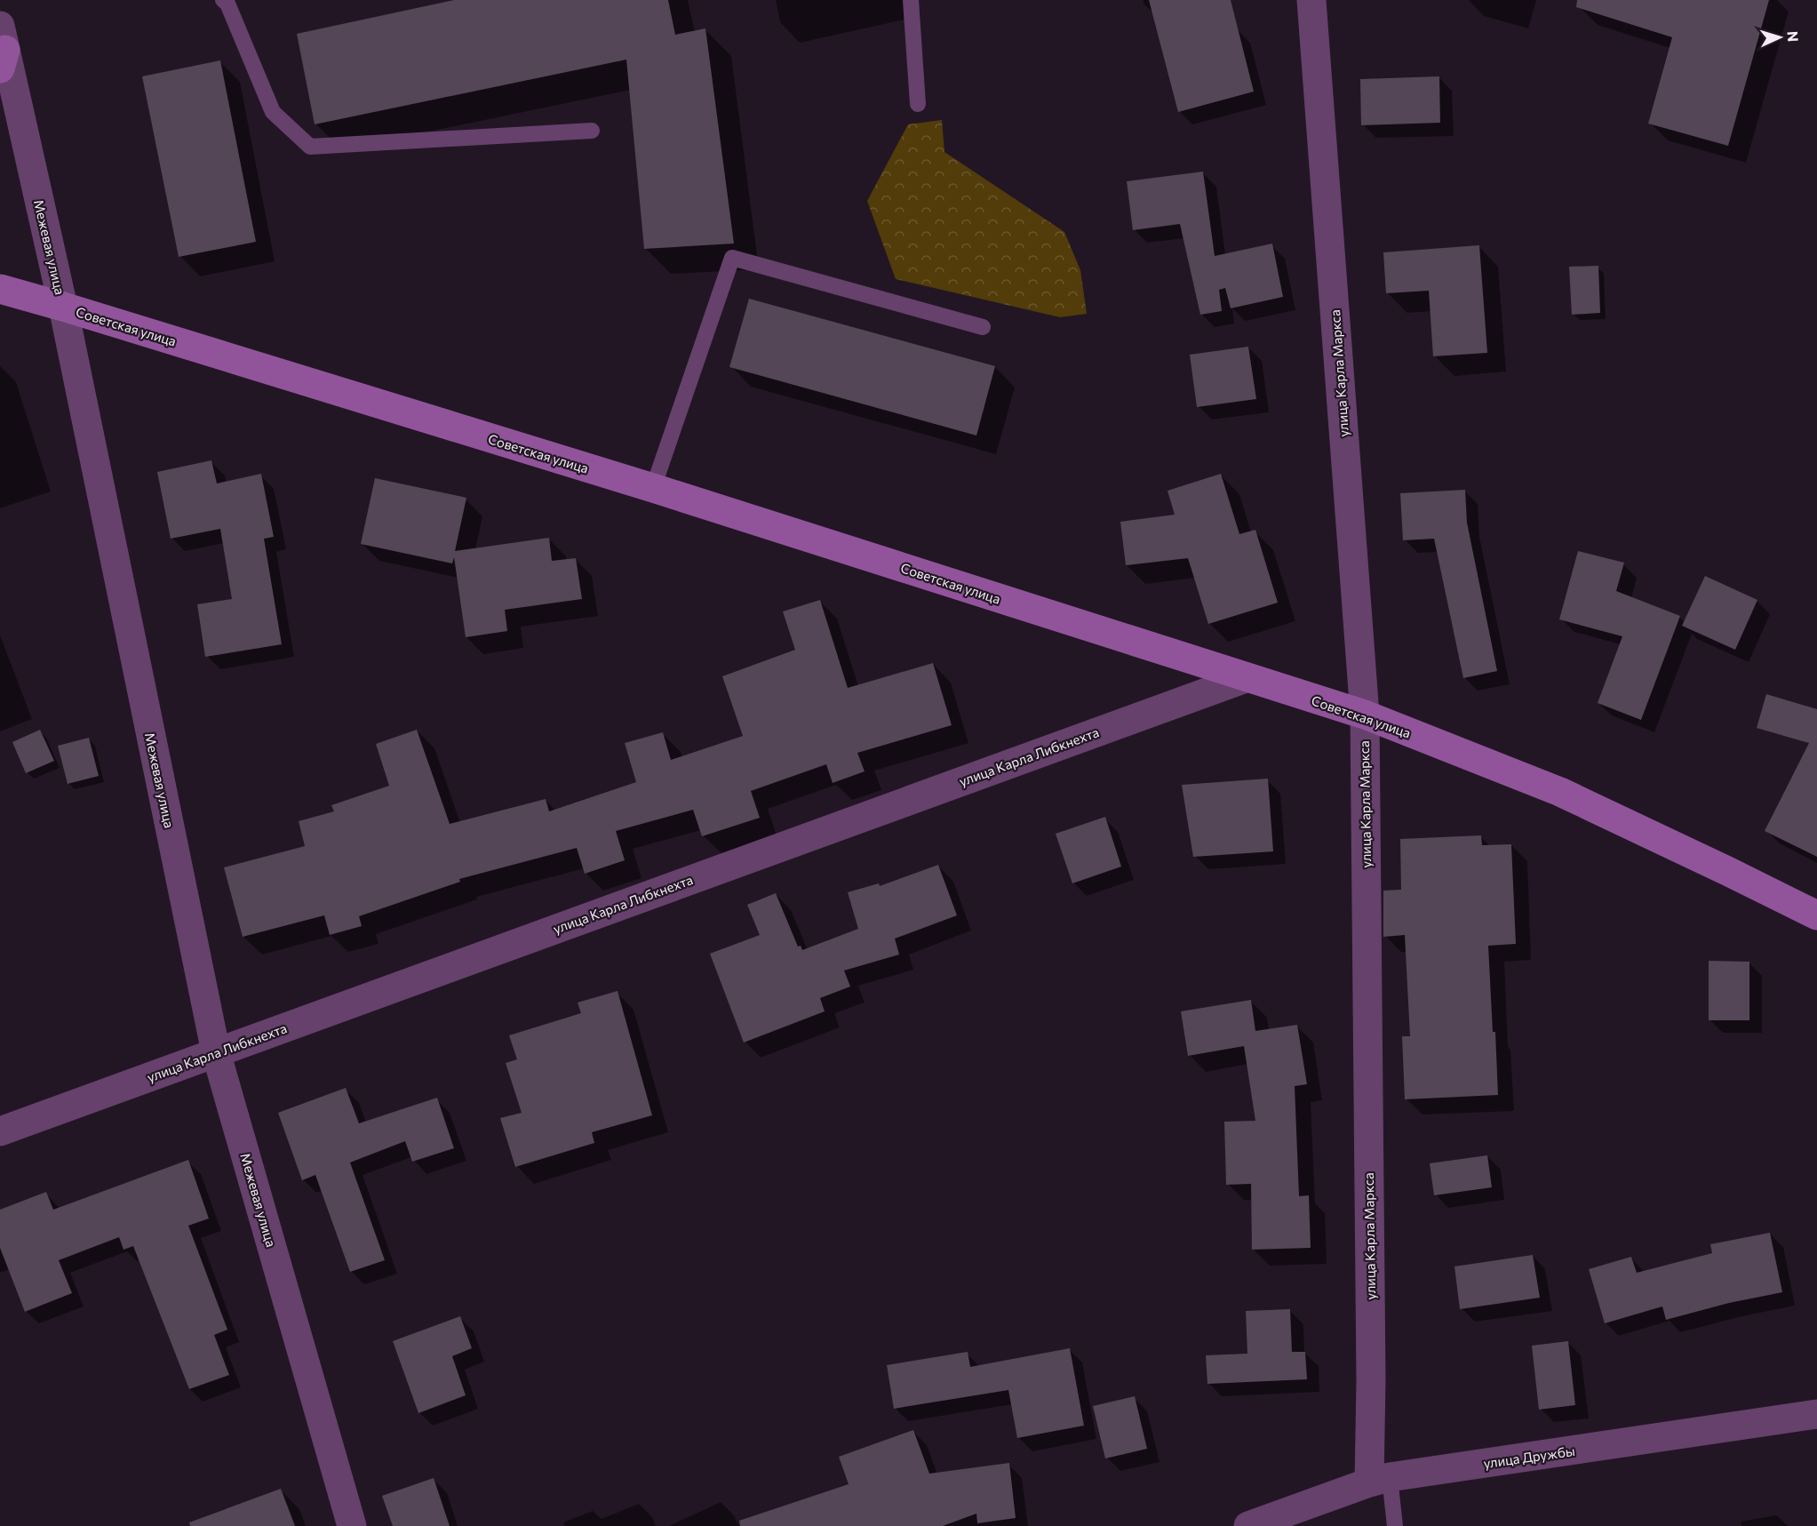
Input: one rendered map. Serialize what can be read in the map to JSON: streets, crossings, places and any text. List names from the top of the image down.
{
  "streets": {
    "street": [
      "Межевая улица",
      "Советская улица",
      "улица Карла Маркса",
      "улица Карла Либкнехта",
      "улица Дружбы"
    ]
  },
  "crossings": [
    ["Межевая улица", "Советская улица"],
    ["Межевая улица", "улица Карла Либкнехта"],
    ["Советская улица", "улица Карла Маркса"],
    ["Советская улица", "улица Карла Либкнехта"],
    ["улица Карла Маркса", "улица Дружбы"]
  ],
  "north": "right"
}
